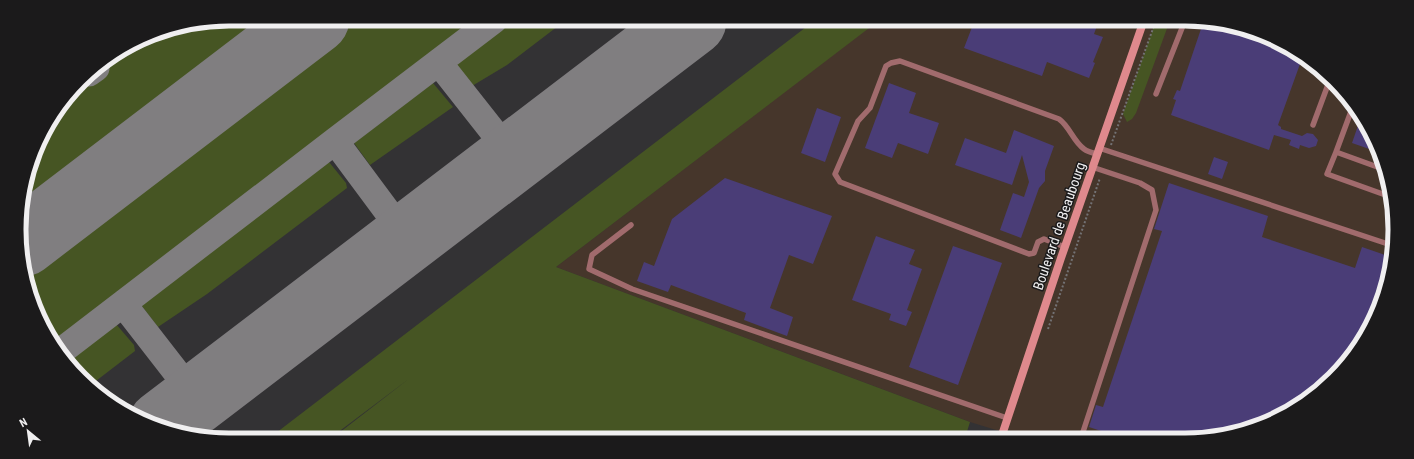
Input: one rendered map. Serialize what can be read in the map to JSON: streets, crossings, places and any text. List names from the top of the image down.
{
  "streets": {
    "main road": ["Boulevard de Beaubourg"]
  },
  "north": "top left"
}
